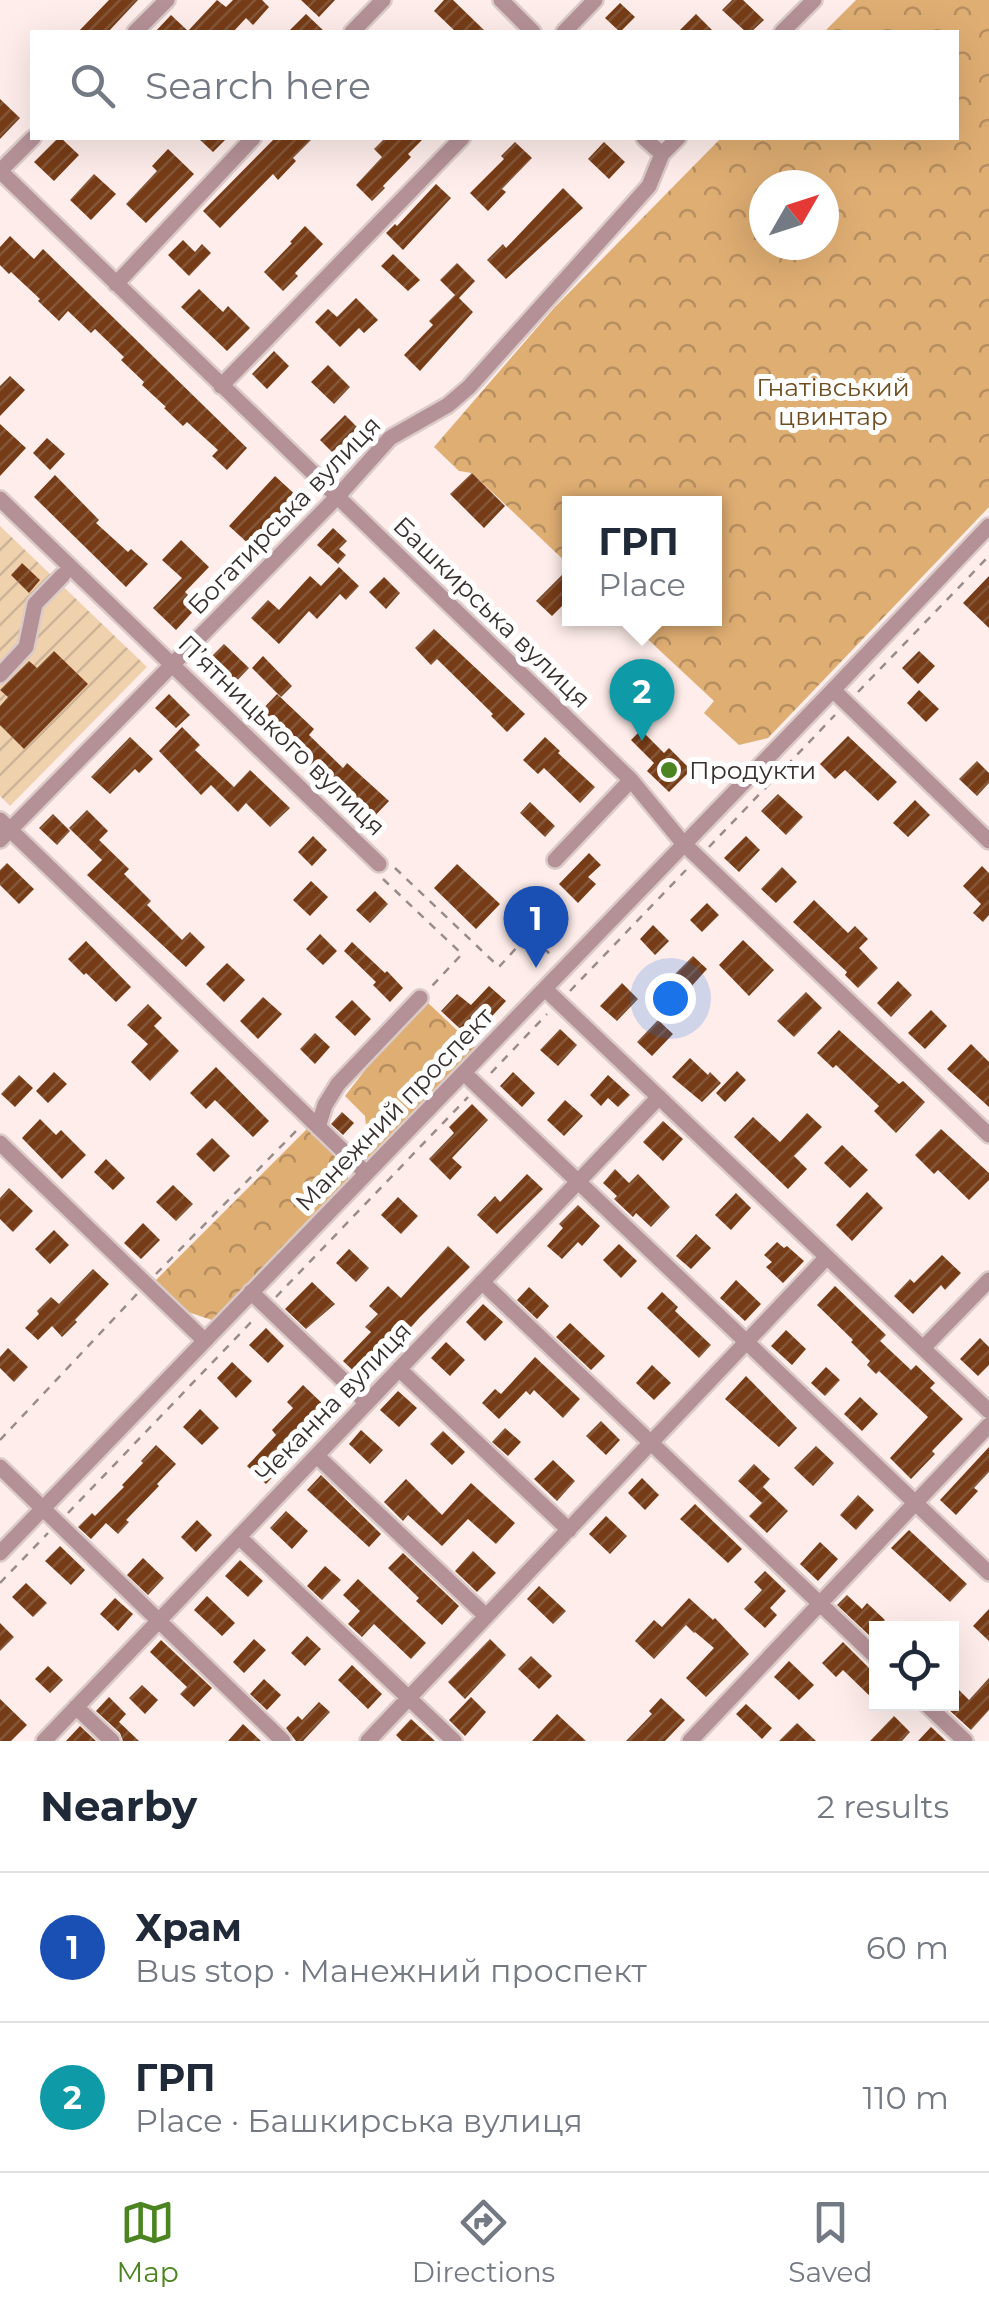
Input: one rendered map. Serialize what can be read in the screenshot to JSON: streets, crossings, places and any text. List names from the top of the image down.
{
  "streets": {
    "street": [
      "Богатирська вулиця",
      "Башкирська вулиця",
      "П’ятницького вулиця",
      "Манежний проспект",
      "Чеканна вулиця"
    ]
  },
  "crossings": [
    ["Богатирська вулиця", "Башкирська вулиця"],
    ["Богатирська вулиця", "П’ятницького вулиця"],
    ["Башкирська вулиця", "Манежний проспект"]
  ],
  "parks": ["Гнатівський цвинтар"],
  "places": ["Продукти"],
  "north": "top right",
  "page": {
    "search": "Search here",
    "popup": ["ГРП", "Place"],
    "pins": ["2", "1"],
    "heading": ["Nearby", "2 results"],
    "list": [
      {
        "mark": "1",
        "name": "Храм",
        "note": "Bus stop · Манежний проспект",
        "value": "60 m"
      },
      {
        "mark": "2",
        "name": "ГРП",
        "note": "Place · Башкирська вулиця",
        "value": "110 m"
      }
    ],
    "nav": ["Map", "Directions", "Saved"]
  }
}
